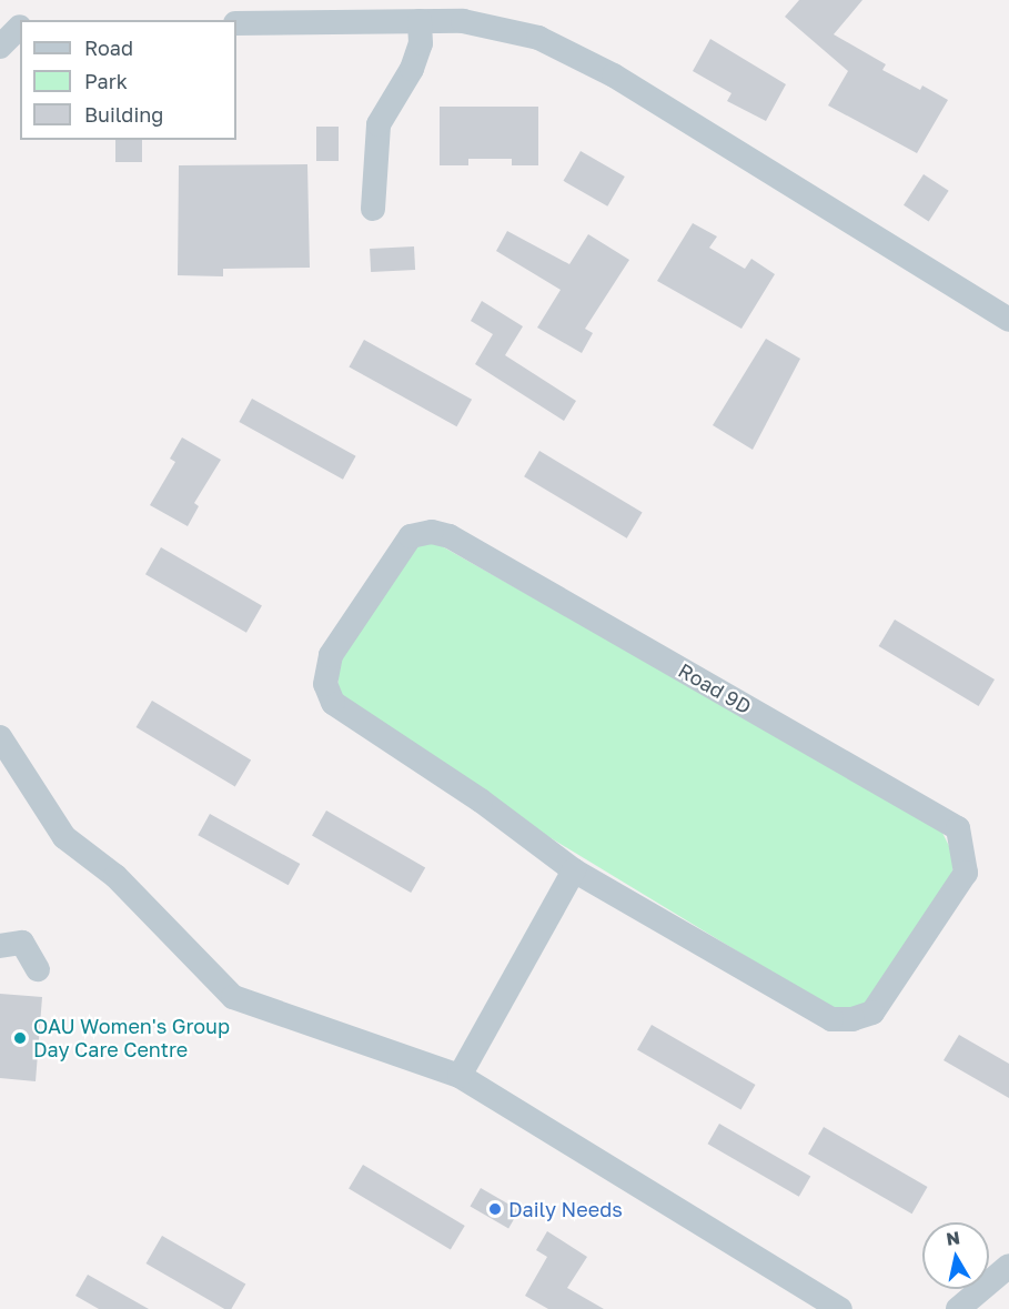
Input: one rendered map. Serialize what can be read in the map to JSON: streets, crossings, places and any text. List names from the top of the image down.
{
  "streets": {
    "street": ["Road 9D"]
  },
  "places": ["OAU Women's Group Day Care Centre", "Daily Needs"],
  "legend": ["Road", "Park", "Building"],
  "north": "top"
}
